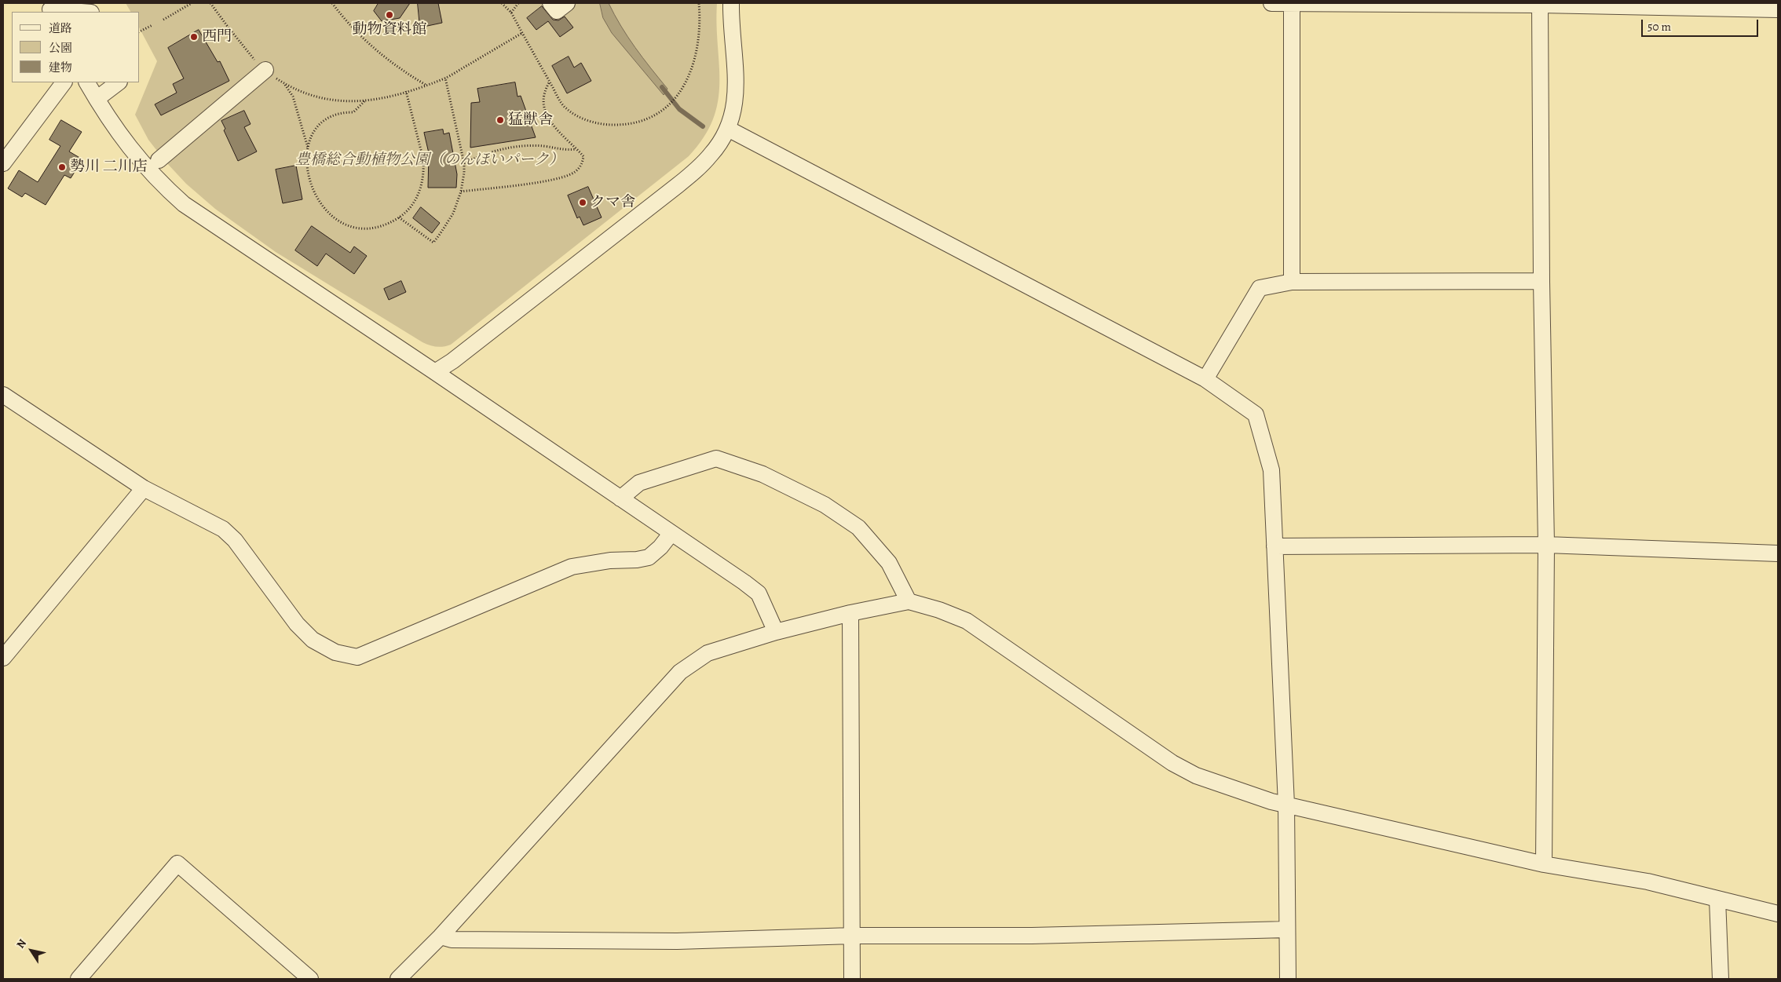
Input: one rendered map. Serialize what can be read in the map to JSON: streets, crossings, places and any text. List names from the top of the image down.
{
  "parks": ["豊橋総合動植物公園（のんほいパーク）"],
  "places": [
    "動物資料館",
    "西門",
    "猛獣舎",
    "勢川 二川店",
    "クマ舎"
  ],
  "legend": ["道路", "公園", "建物"],
  "scale_bar": "50 m",
  "north": "top left"
}
